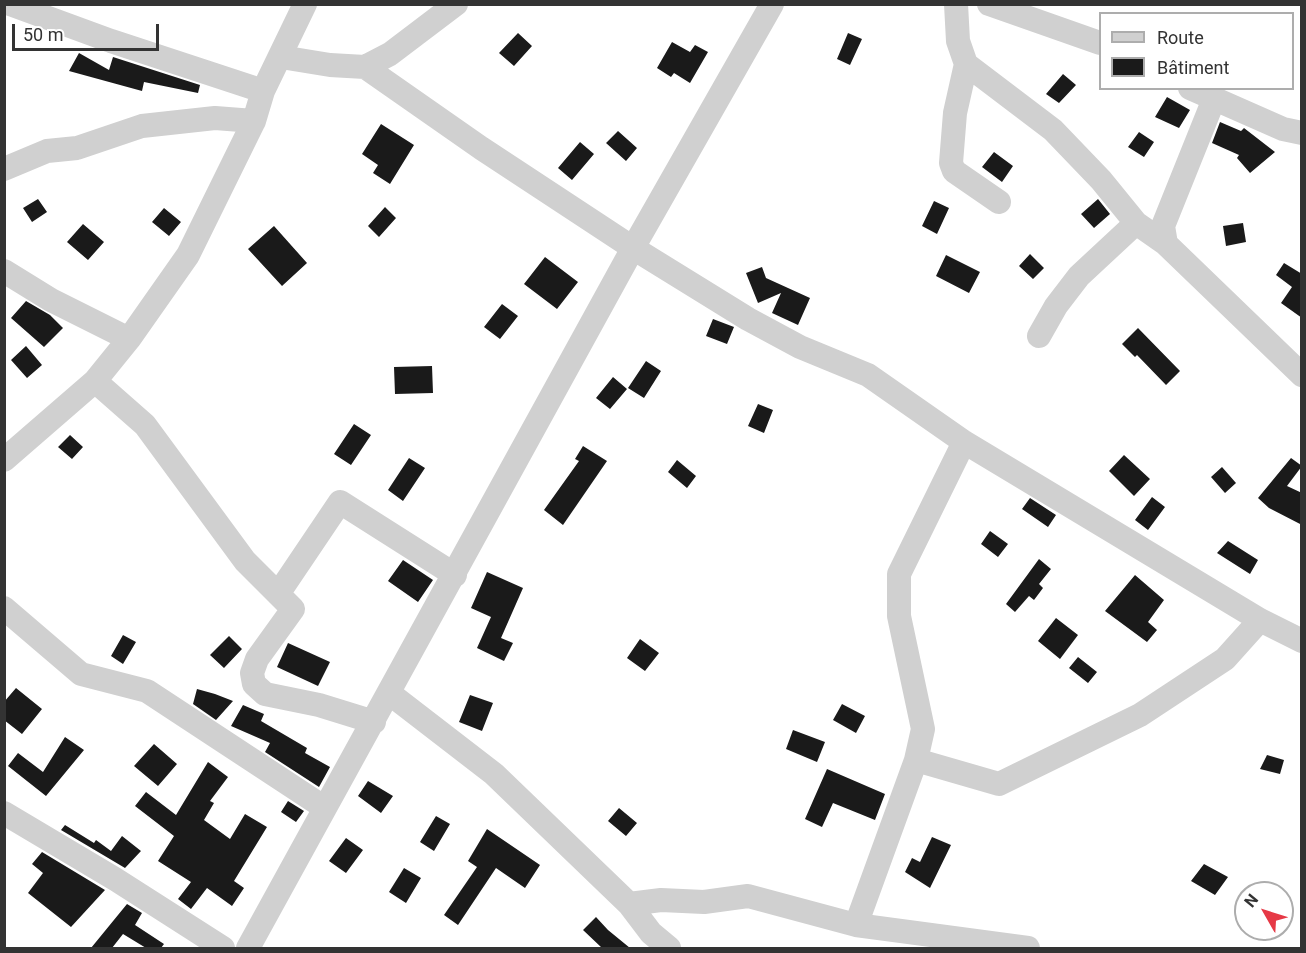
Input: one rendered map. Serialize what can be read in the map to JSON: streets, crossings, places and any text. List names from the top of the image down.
{
  "legend": ["Route", "Bâtiment"],
  "scale_bar": "50 m",
  "north": "top left"
}
